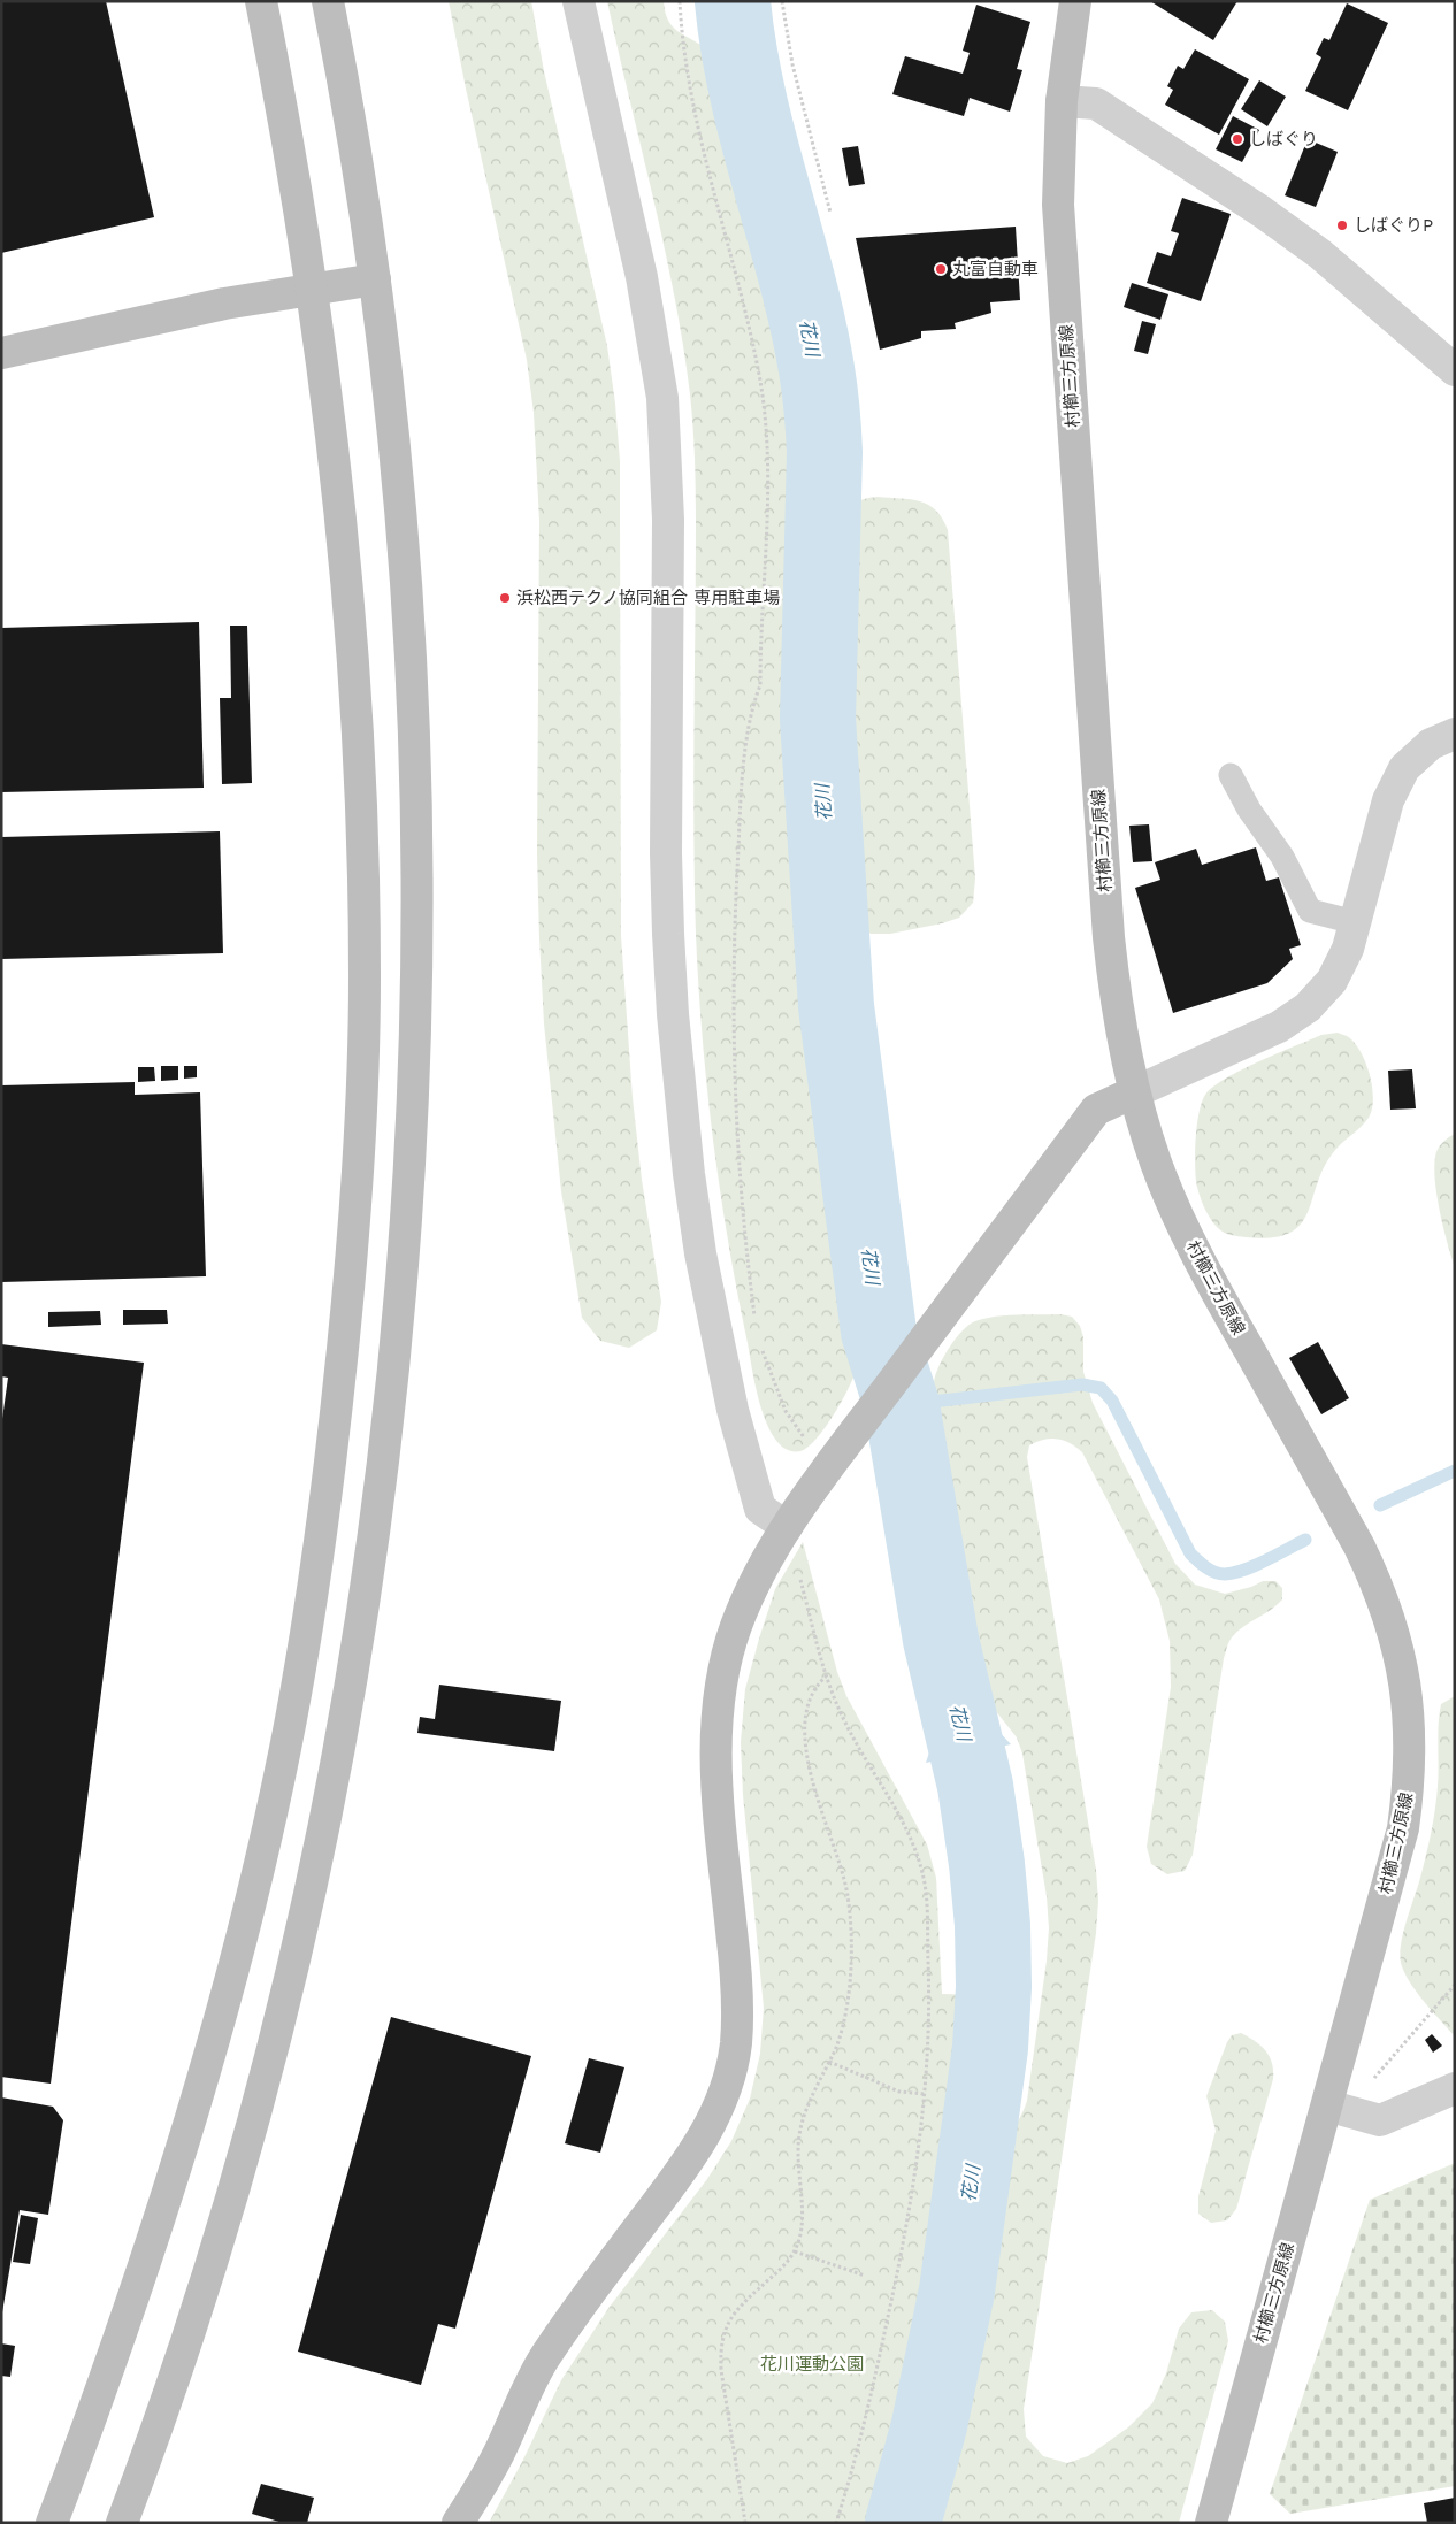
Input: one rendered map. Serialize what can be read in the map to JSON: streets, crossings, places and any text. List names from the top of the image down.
{
  "streets": {
    "street": ["村櫛三方原線"]
  },
  "water": ["花川"],
  "parks": ["花川運動公園"],
  "places": [
    "しばぐり",
    "しばぐりP",
    "丸富自動車",
    "浜松西テクノ協同組合 専用駐車場"
  ]
}
